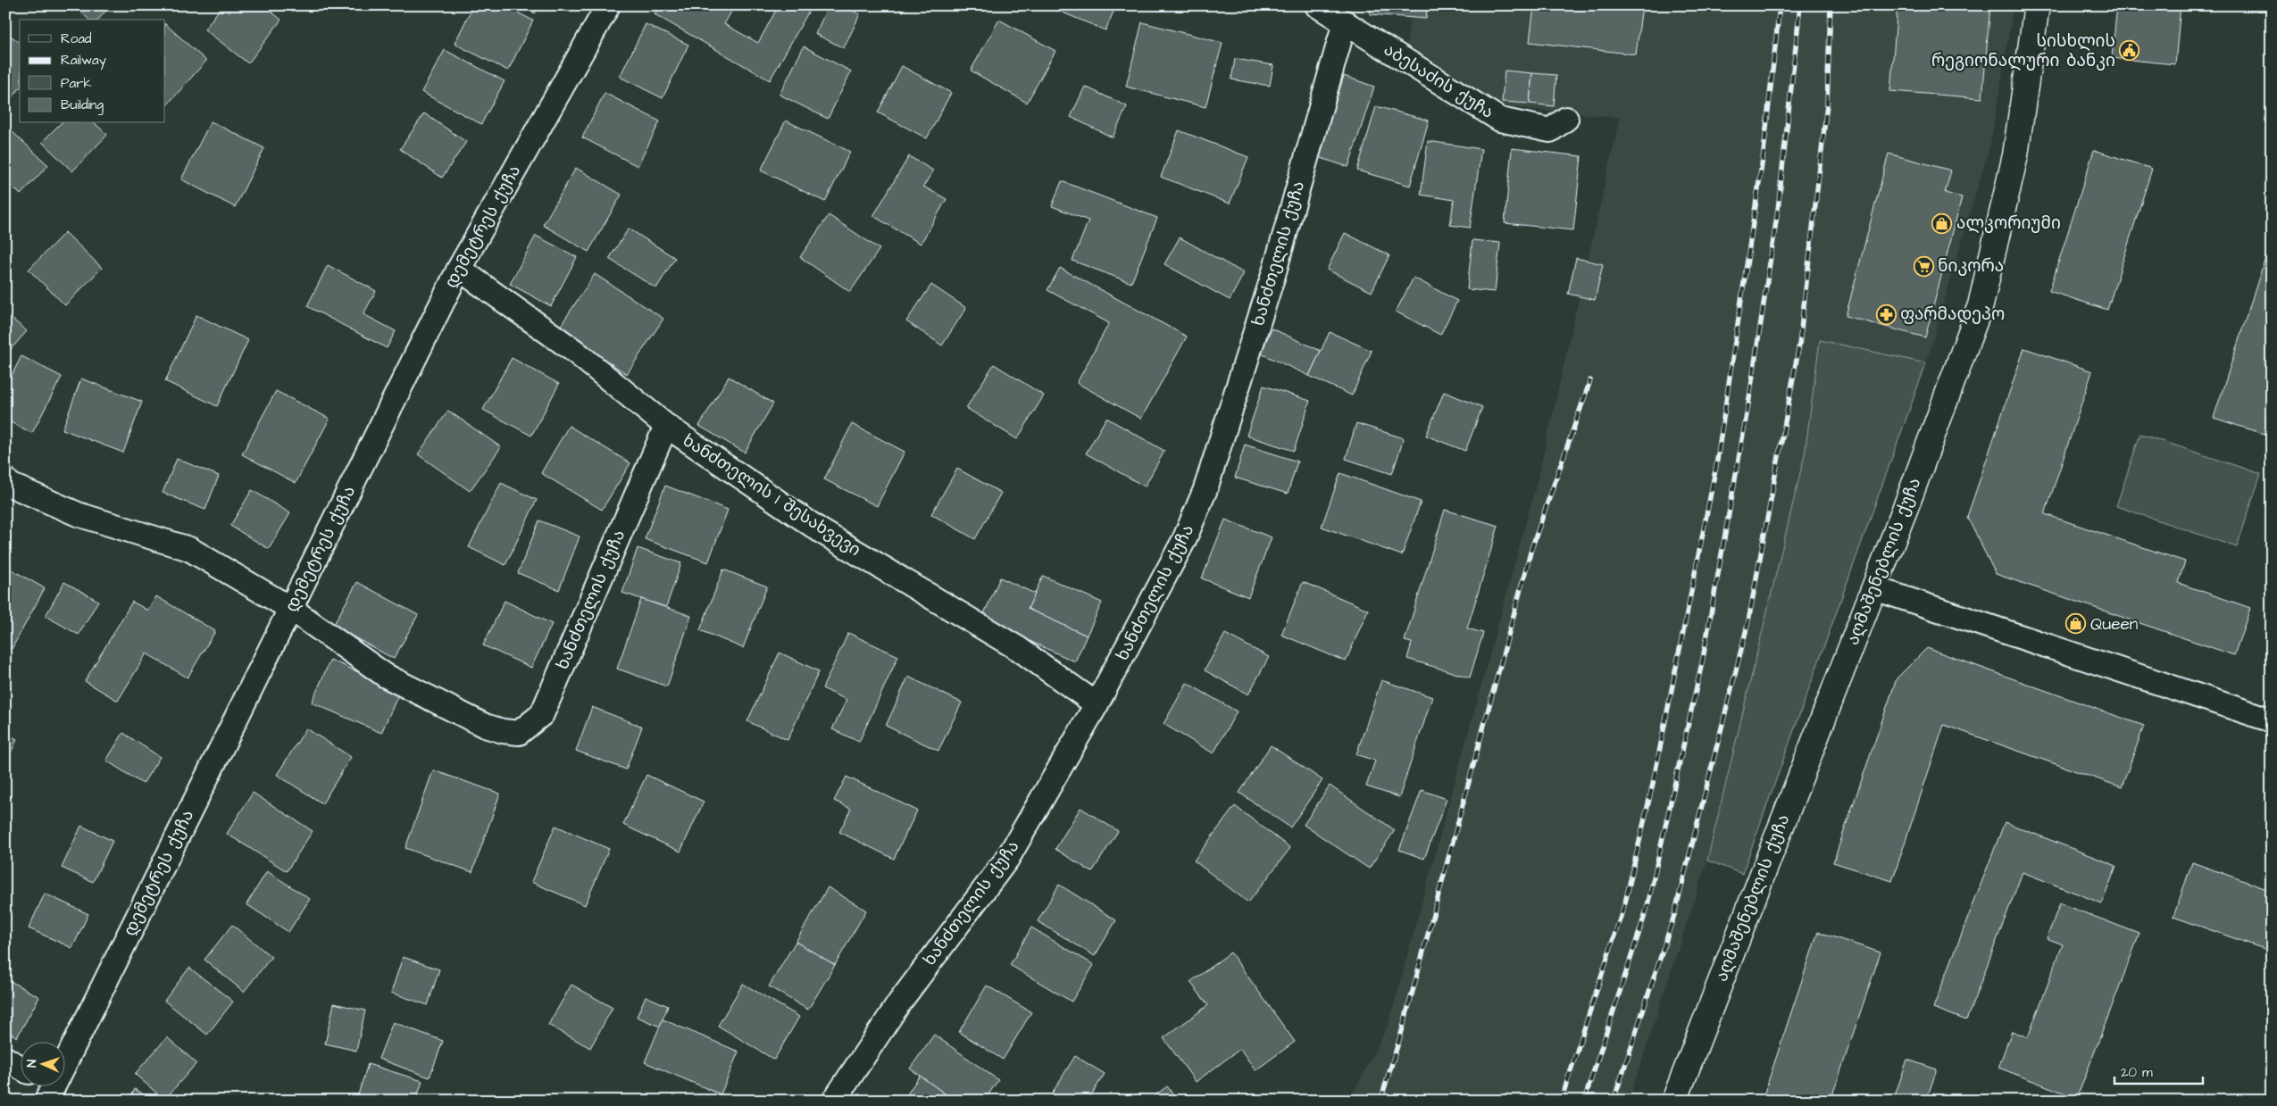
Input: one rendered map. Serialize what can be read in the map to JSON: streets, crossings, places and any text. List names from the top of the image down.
{
  "streets": {
    "main road": ["აღმაშენებლის ქუჩა"],
    "street": [
      "აბესაძის ქუჩა",
      "დემეტრეს ქუჩა",
      "ხანძთელის ქუჩა",
      "ხანძთელის I შესახვევი"
    ]
  },
  "crossings": [
    ["აბესაძის ქუჩა", "ხანძთელის ქუჩა"],
    ["დემეტრეს ქუჩა", "ხანძთელის ქუჩა"],
    ["დემეტრეს ქუჩა", "ხანძთელის I შესახვევი"],
    ["ხანძთელის ქუჩა", "ხანძთელის I შესახვევი"]
  ],
  "places": {
    "public building": ["სისხლის რეგიონალური ბანკი"],
    "shop": ["ალკორიუმი", "Queen"],
    "supermarket": ["ნიკორა"],
    "pharmacy": ["ფარმადეპო"]
  },
  "legend": [
    "Road",
    "Railway",
    "Park",
    "Building"
  ],
  "scale_bar": "20 m",
  "north": "left"
}
